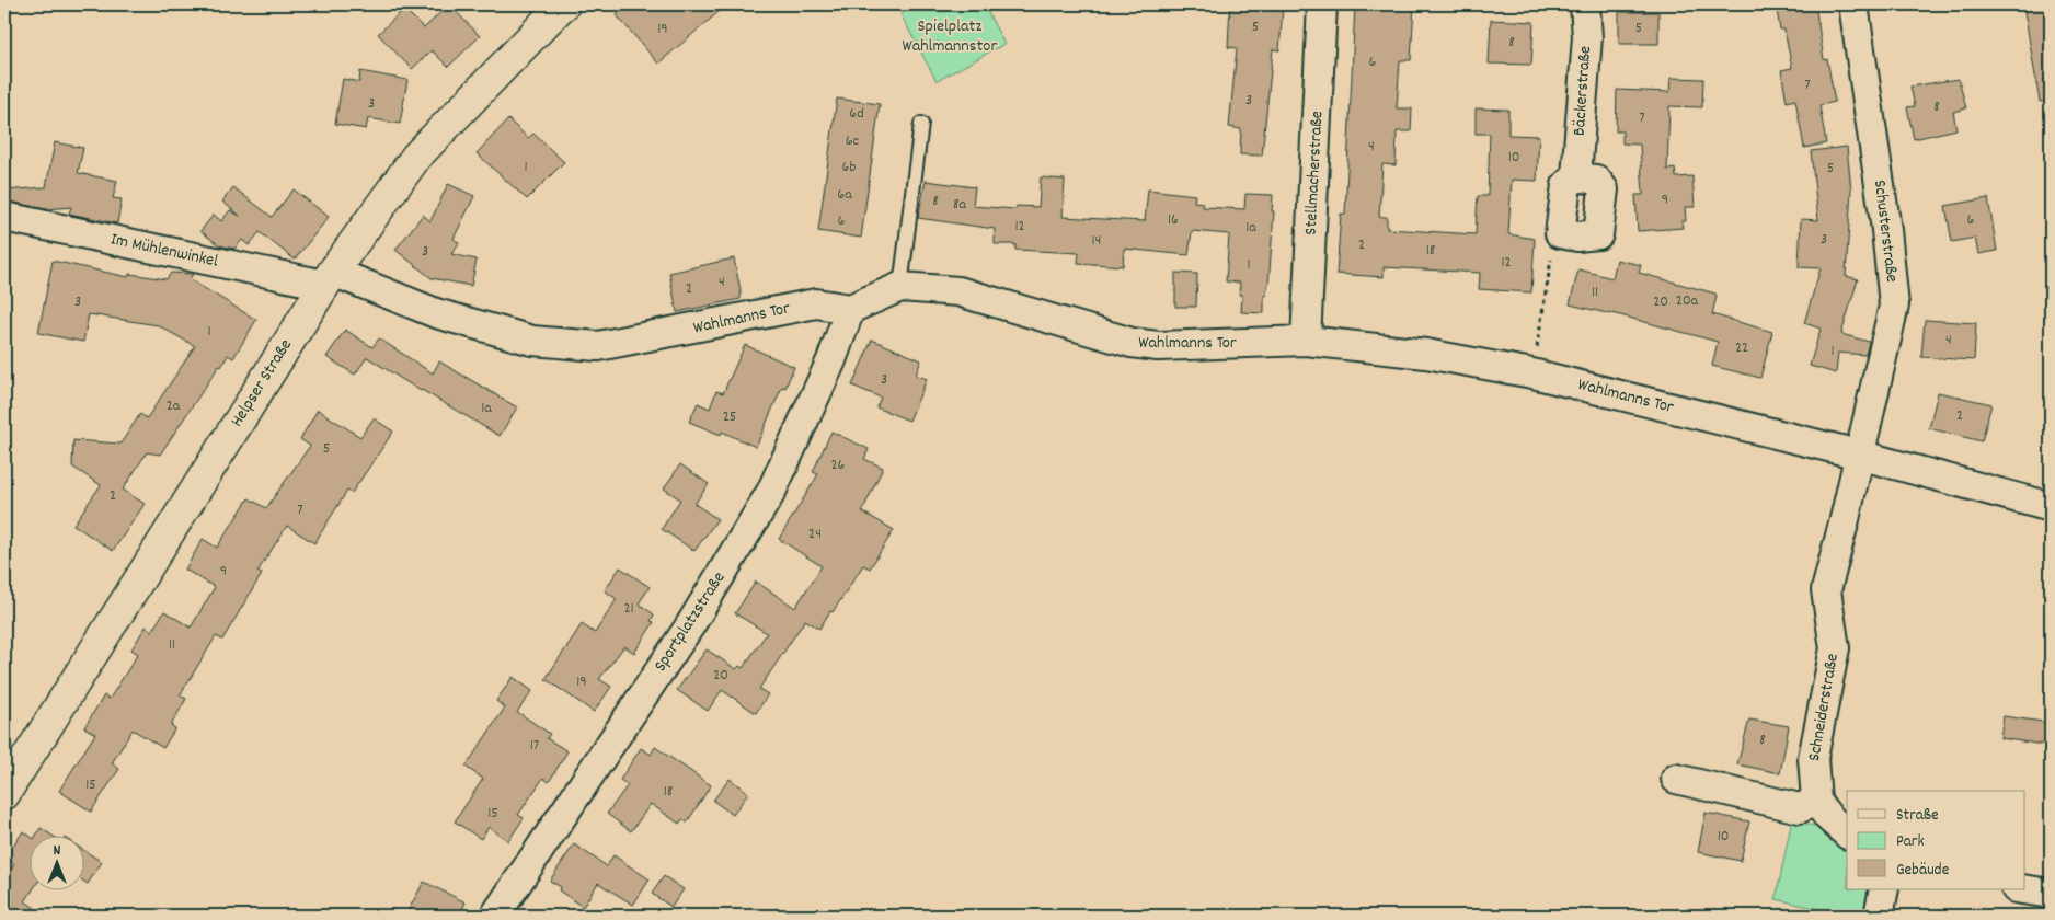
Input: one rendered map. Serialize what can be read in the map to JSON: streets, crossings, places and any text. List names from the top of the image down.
{
  "streets": {
    "street": [
      "Bäckerstraße",
      "Stellmacherstraße",
      "Schusterstraße",
      "Im Mühlenwinkel",
      "Wahlmanns Tor",
      "Helpser Straße",
      "Sportplatzstraße",
      "Schneiderstraße"
    ]
  },
  "crossings": [
    ["Stellmacherstraße", "Wahlmanns Tor"],
    ["Schusterstraße", "Wahlmanns Tor"],
    ["Schusterstraße", "Schneiderstraße"],
    ["Im Mühlenwinkel", "Wahlmanns Tor"],
    ["Im Mühlenwinkel", "Helpser Straße"],
    ["Wahlmanns Tor", "Helpser Straße"],
    ["Wahlmanns Tor", "Sportplatzstraße"],
    ["Wahlmanns Tor", "Schneiderstraße"]
  ],
  "parks": ["Spielplatz Wahlmannstor"],
  "house_numbers": [
    "5",
    "5",
    "19",
    "8",
    "6",
    "7",
    "3",
    "3",
    "8",
    "6d",
    "7",
    "6c",
    "4",
    "10",
    "1",
    "6b",
    "5",
    "6a",
    "9",
    "8",
    "8a",
    "16",
    "6",
    "6",
    "12",
    "1a",
    "3",
    "14",
    "2",
    "18",
    "3",
    "12",
    "1",
    "4",
    "2",
    "11",
    "20a",
    "3",
    "20",
    "1",
    "4",
    "22",
    "1",
    "3",
    "2a",
    "1a",
    "2",
    "25",
    "5",
    "26",
    "2",
    "7",
    "24",
    "9",
    "21",
    "11",
    "20",
    "19",
    "8",
    "17",
    "15",
    "18",
    "15",
    "10"
  ],
  "legend": ["Straße", "Park", "Gebäude"],
  "north": "top"
}
